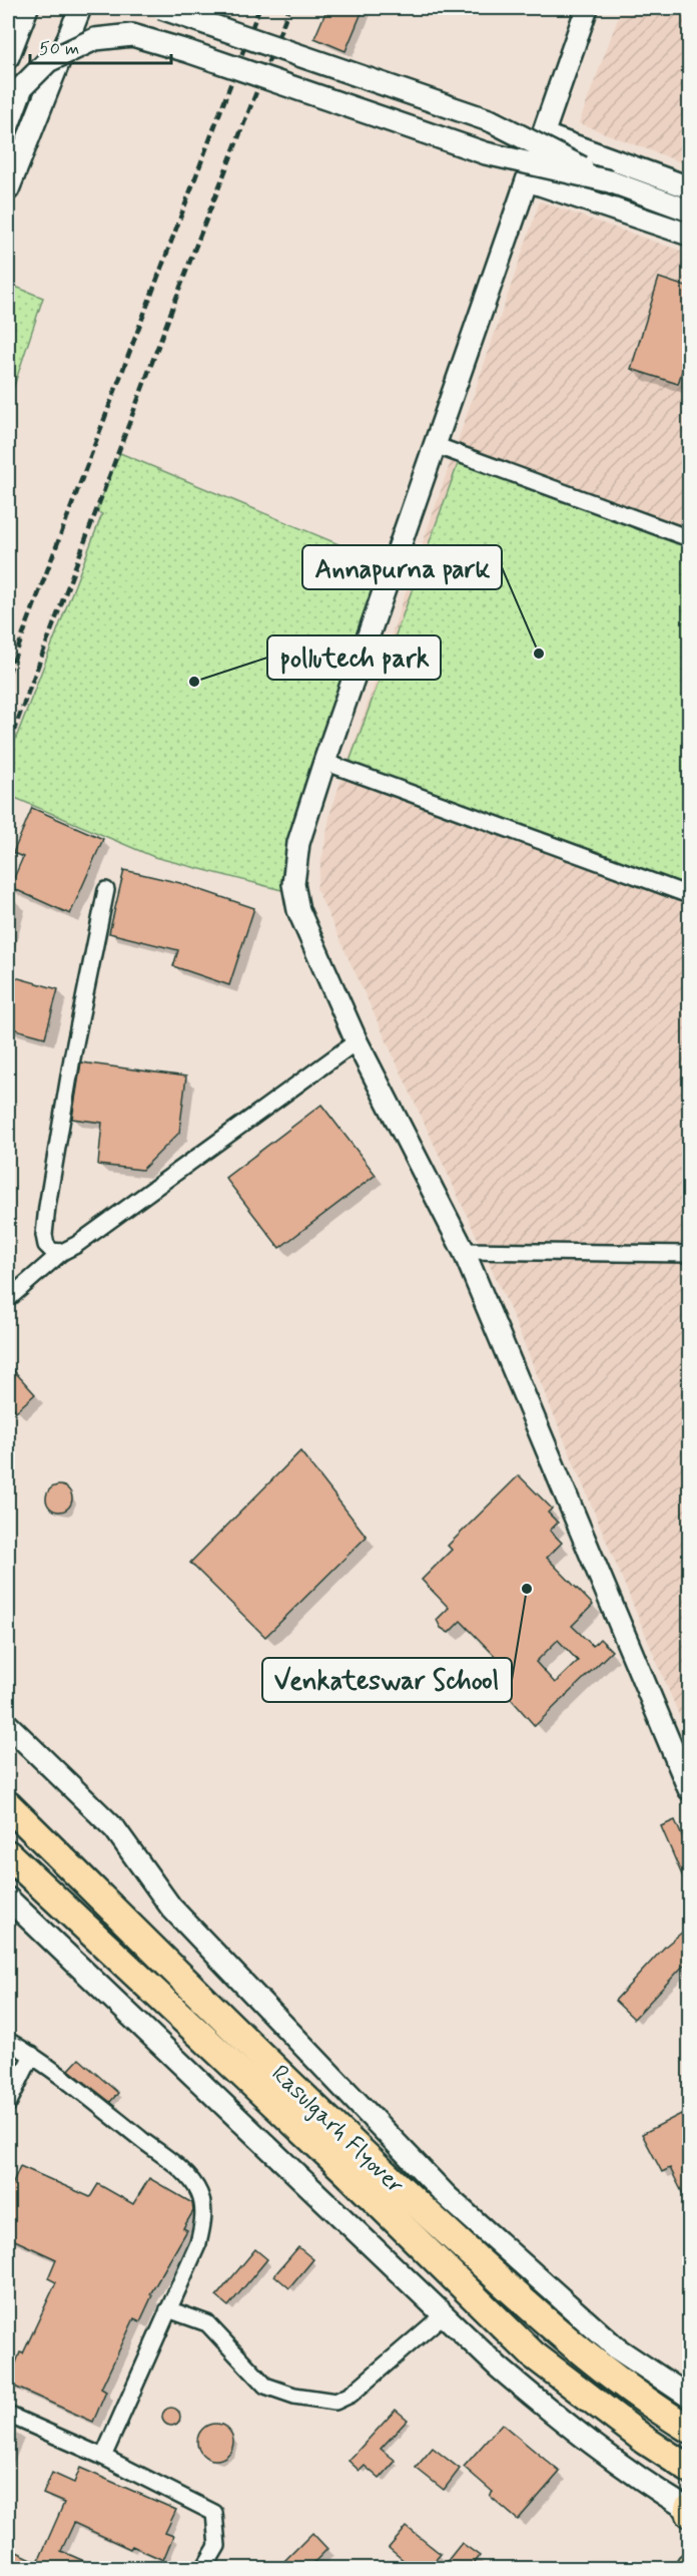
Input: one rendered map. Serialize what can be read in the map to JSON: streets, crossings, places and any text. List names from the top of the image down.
{
  "streets": {
    "highway": ["Rasulgarh Flyover"]
  },
  "places": ["Annapurna park", "pollutech park", "Venkateswar School"],
  "scale_bar": "50 m"
}
